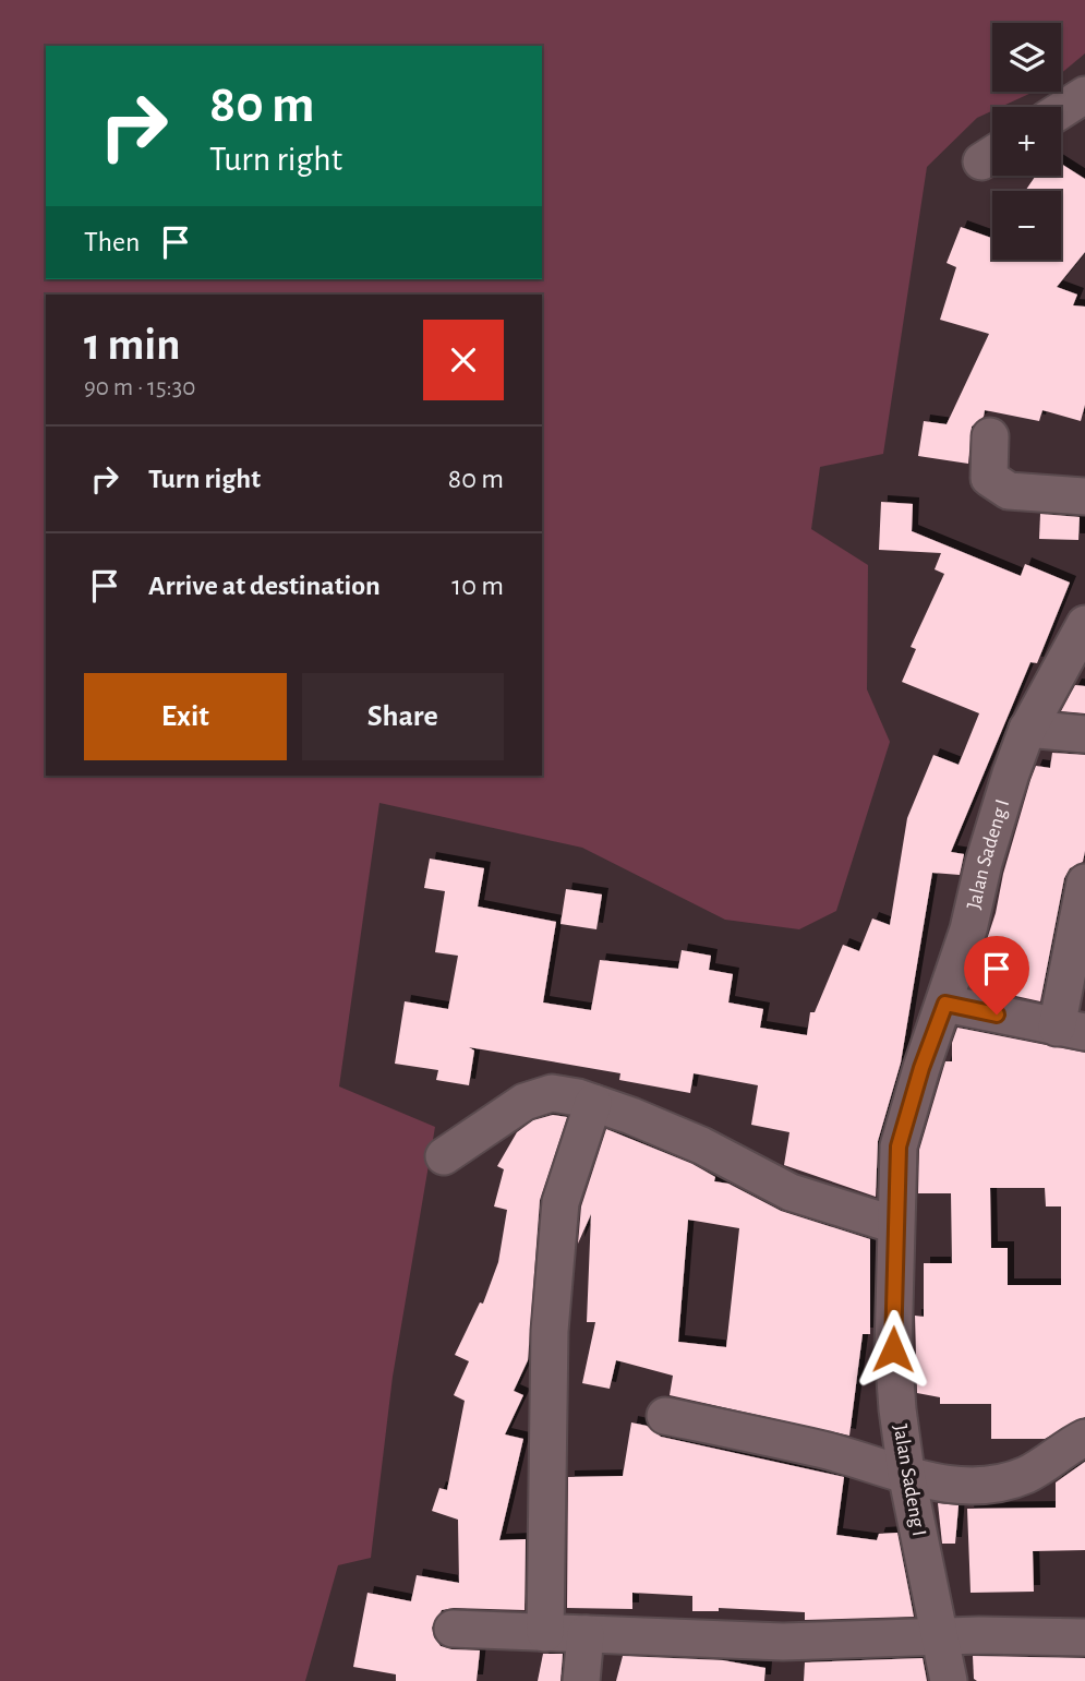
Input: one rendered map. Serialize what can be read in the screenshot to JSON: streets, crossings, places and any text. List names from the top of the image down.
{
  "streets": {
    "street": ["Jalan Sadeng I"]
  },
  "page": {
    "map_buttons": ["+", "−"],
    "turn": ["80 m", "Turn right"],
    "then": "Then",
    "heading": ["1 min", "90 m · 15:30"],
    "list": [
      {
        "name": "Turn right",
        "value": "80 m"
      },
      {
        "name": "Arrive at destination",
        "value": "10 m"
      }
    ],
    "buttons": ["Exit", "Share"]
  }
}
